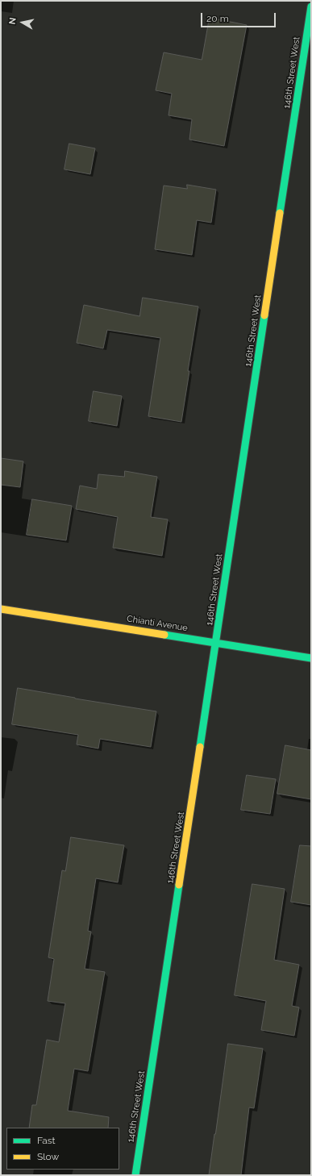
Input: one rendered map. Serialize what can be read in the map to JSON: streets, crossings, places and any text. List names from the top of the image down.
{
  "streets": {
    "street": ["146th Street West", "Chianti Avenue"]
  },
  "crossings": [
    ["146th Street West", "Chianti Avenue"]
  ],
  "legend": ["Fast", "Slow"],
  "scale_bar": "20 m",
  "north": "left"
}
